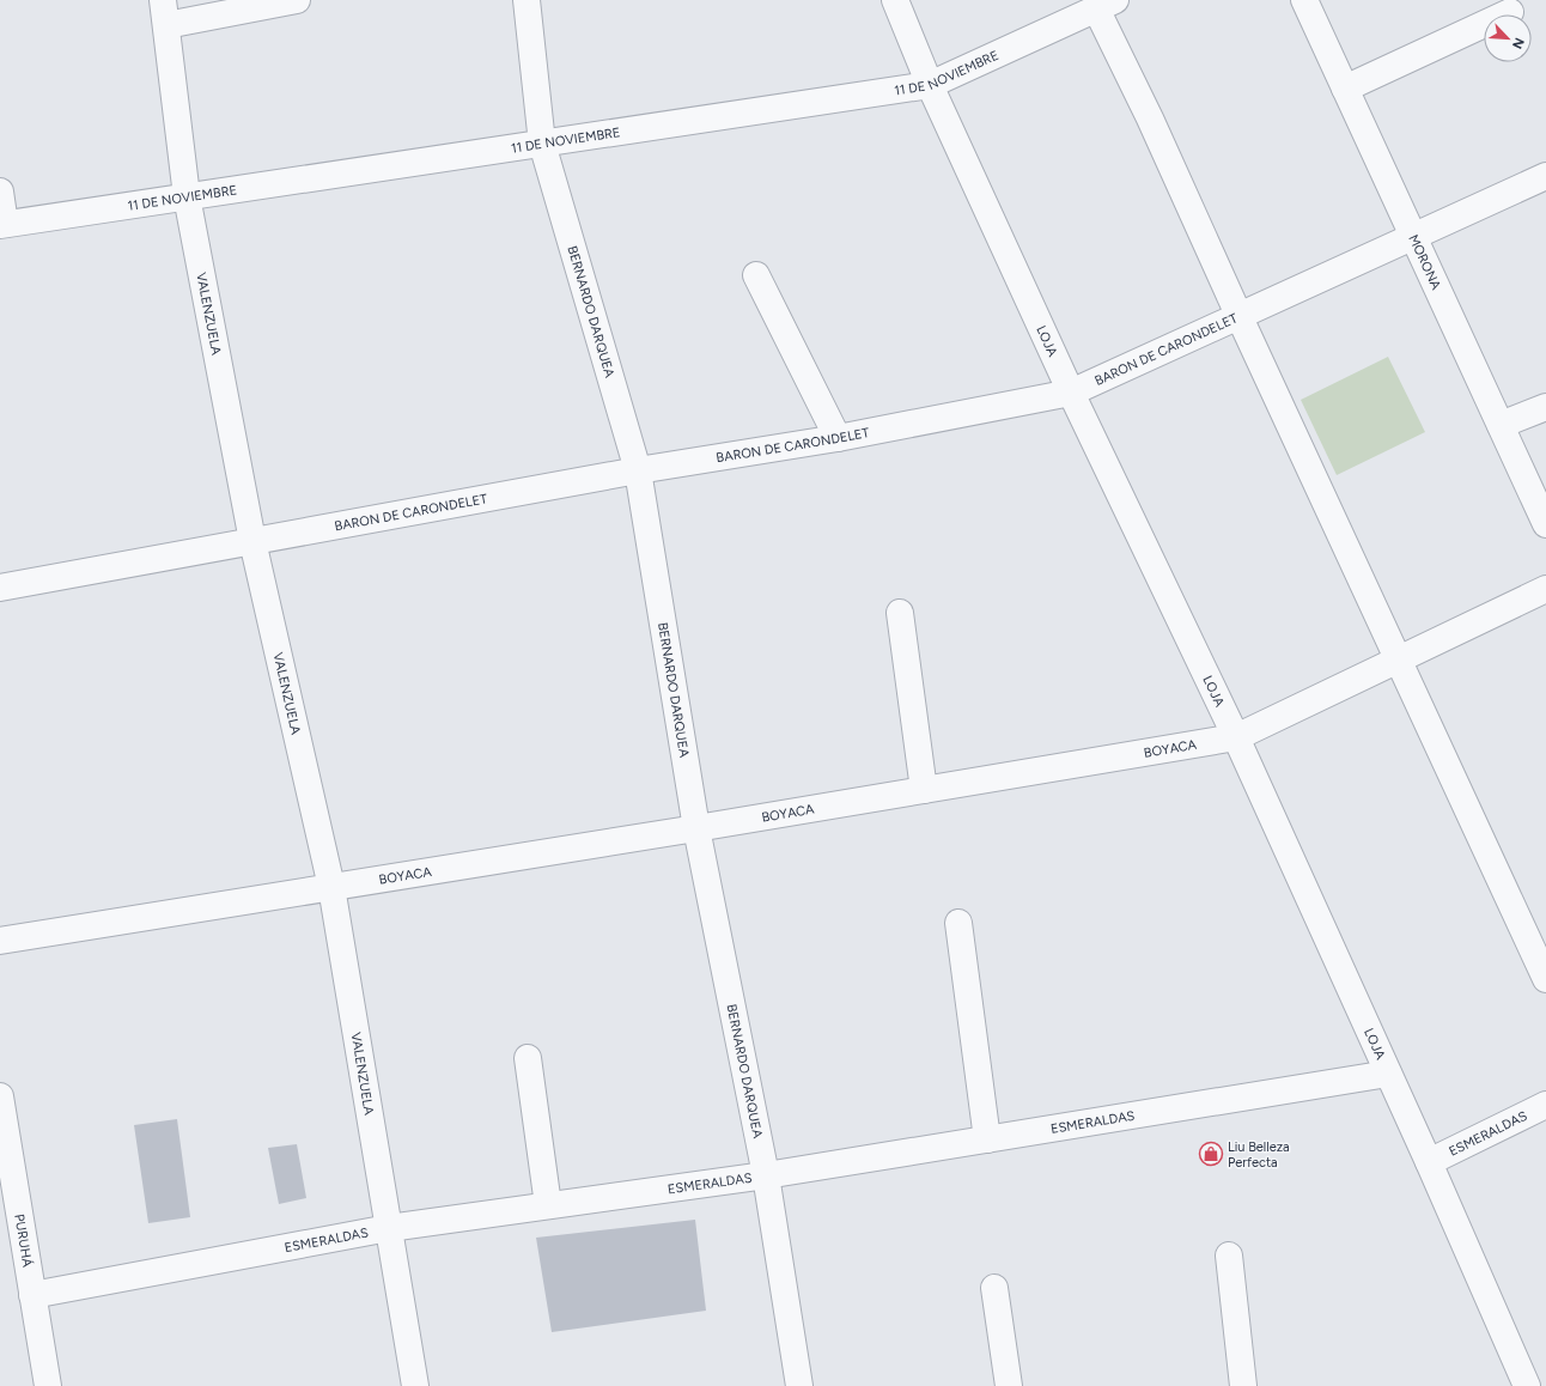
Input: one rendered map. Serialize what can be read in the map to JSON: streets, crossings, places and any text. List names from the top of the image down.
{
  "streets": {
    "street": [
      "11 DE NOVIEMBRE",
      "MORONA",
      "BERNARDO DARQUEA",
      "VALENZUELA",
      "LOJA",
      "BARON DE CARONDELET",
      "BOYACA",
      "ESMERALDAS",
      "PURUHÁ"
    ]
  },
  "crossings": [
    ["11 DE NOVIEMBRE", "BERNARDO DARQUEA"],
    ["11 DE NOVIEMBRE", "VALENZUELA"],
    ["11 DE NOVIEMBRE", "LOJA"],
    ["MORONA", "BARON DE CARONDELET"],
    ["BERNARDO DARQUEA", "BARON DE CARONDELET"],
    ["BERNARDO DARQUEA", "BOYACA"],
    ["BERNARDO DARQUEA", "ESMERALDAS"],
    ["VALENZUELA", "BARON DE CARONDELET"],
    ["VALENZUELA", "BOYACA"],
    ["VALENZUELA", "ESMERALDAS"],
    ["LOJA", "BARON DE CARONDELET"],
    ["LOJA", "BOYACA"],
    ["LOJA", "ESMERALDAS"],
    ["ESMERALDAS", "PURUHÁ"]
  ],
  "places": {
    "shop": ["Liu Belleza Perfecta"]
  },
  "north": "bottom right"
}
